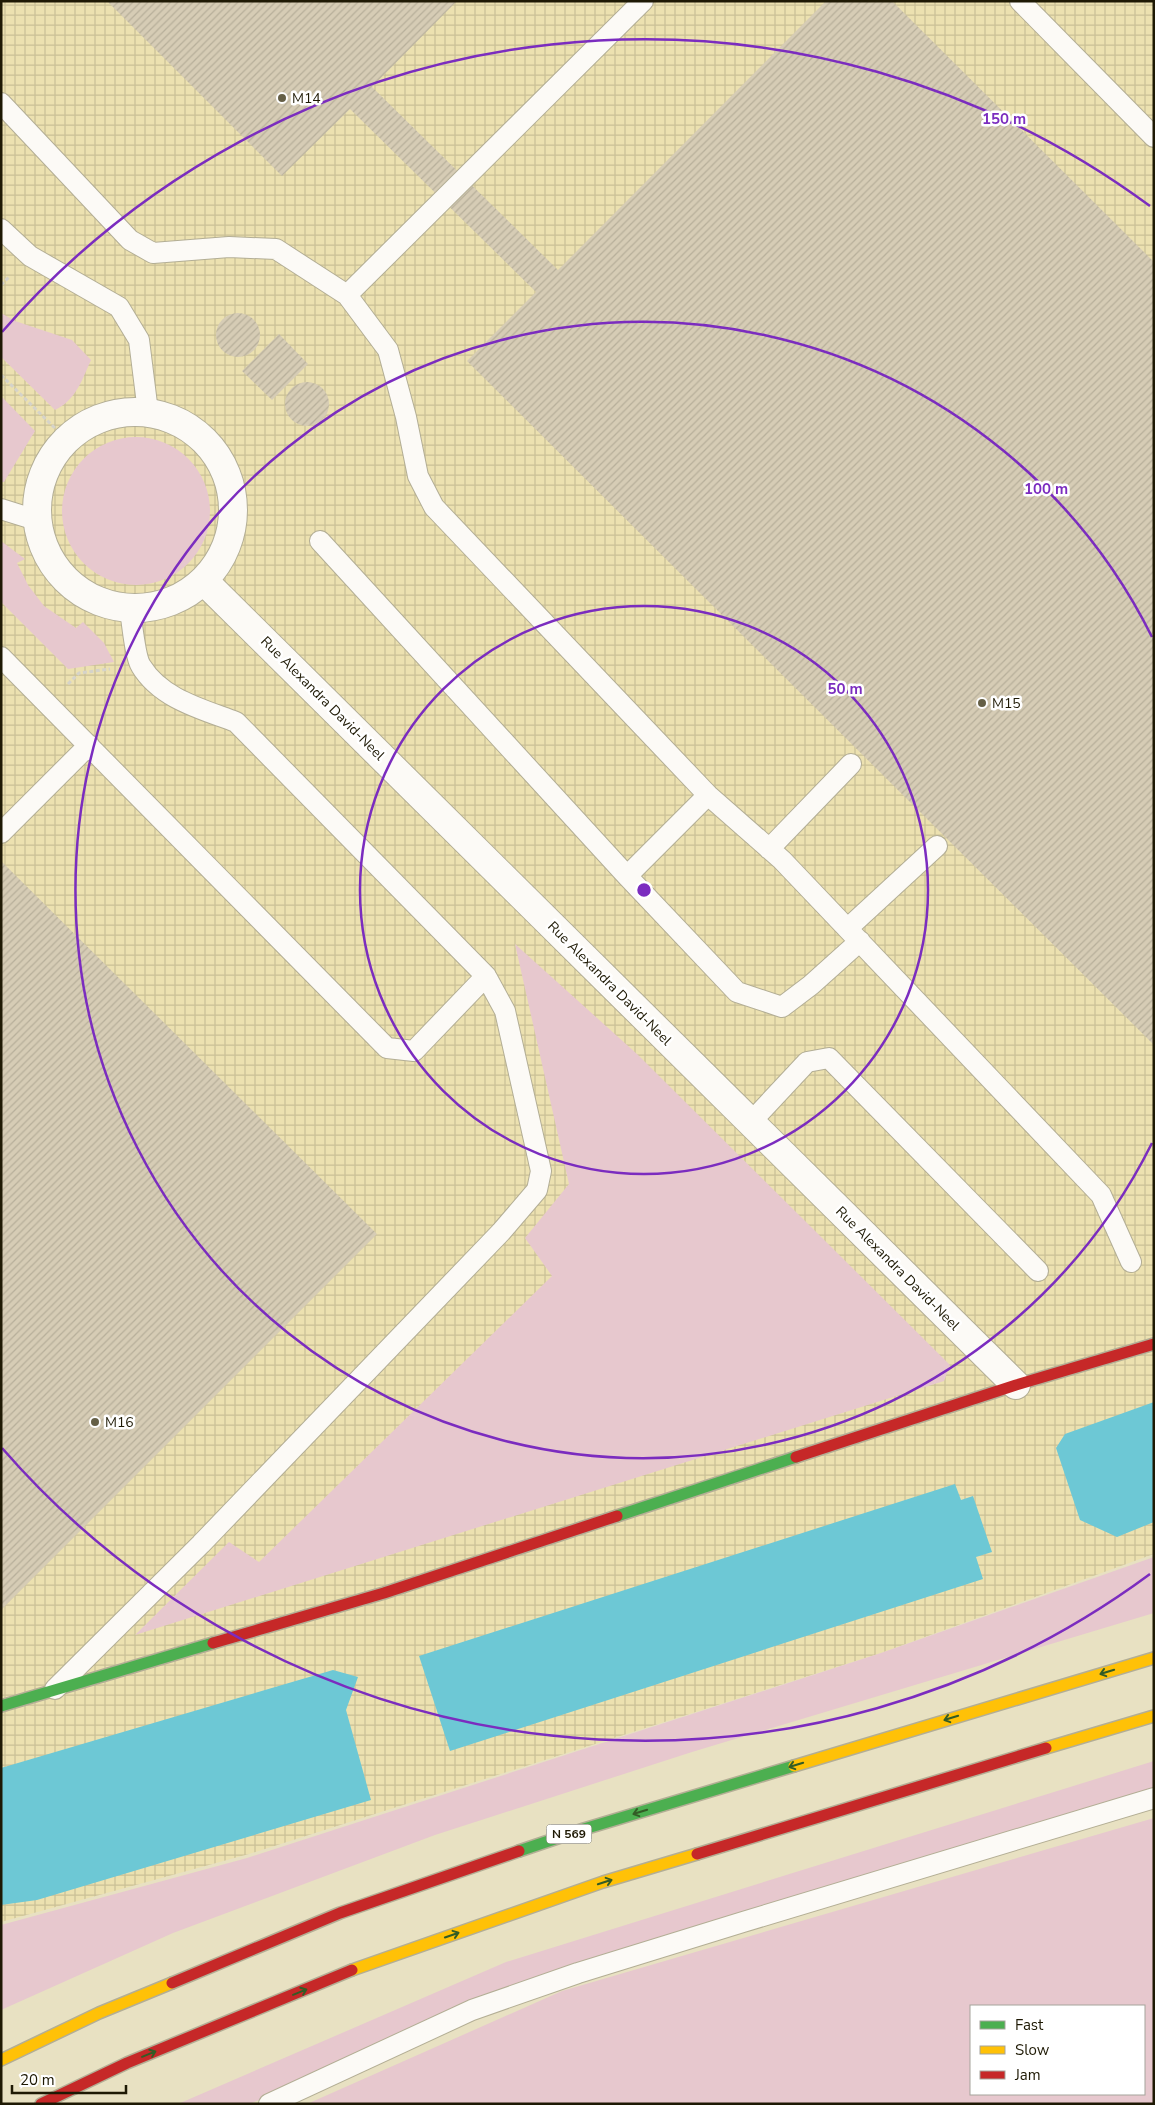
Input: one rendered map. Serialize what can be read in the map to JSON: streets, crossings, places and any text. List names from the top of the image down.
{
  "streets": {
    "main road": ["N 569"],
    "street": ["Rue Alexandra David-Neel"]
  },
  "places": ["M14", "M15", "M16"],
  "legend": ["Fast", "Slow", "Jam"],
  "scale_bar": "20 m",
  "rings": ["150 m", "100 m", "50 m"]
}
